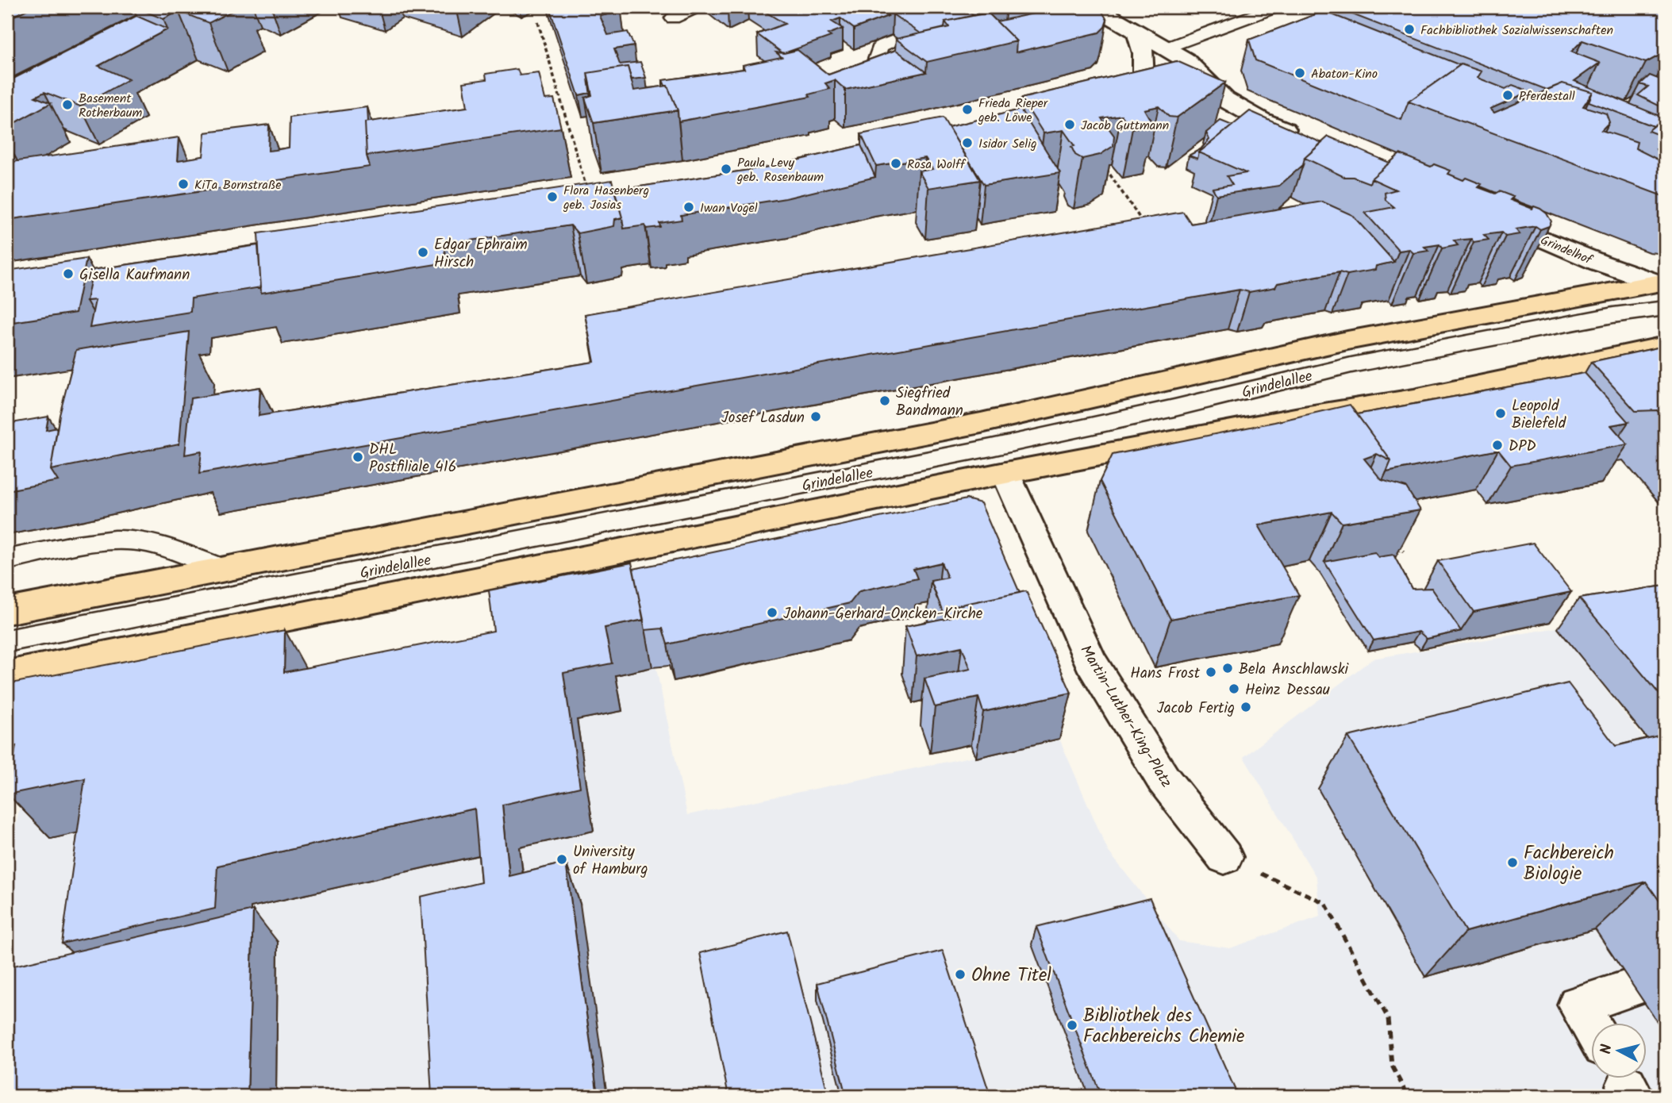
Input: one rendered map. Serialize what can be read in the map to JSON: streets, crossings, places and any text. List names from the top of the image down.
{
  "streets": {
    "main road": ["Grindelallee"],
    "street": ["Grindelhof", "Martin-Luther-King-Platz"]
  },
  "crossings": [
    ["Grindelhof", "Grindelallee"],
    ["Grindelallee", "Martin-Luther-King-Platz"]
  ],
  "places": [
    "Fachbibliothek Sozialwissenschaften",
    "Abaton-Kino",
    "Pferdestall",
    "Basement Rotherbaum",
    "Frieda Rieper geb. Löwe",
    "Jacob Guttmann",
    "Isidor Selig",
    "Rosa Wolff",
    "Paula Levy geb. Rosenbaum",
    "KiTa Bornstraße",
    "Flora Hasenberg geb. Josias",
    "Iwan Vogel",
    "Edgar Ephraim Hirsch",
    "Gisella Kaufmann",
    "Siegfried Bandmann",
    "Leopold Bielefeld",
    "Josef Lasdun",
    "DPD",
    "DHL Postfiliale 416",
    "Johann-Gerhard-Oncken-Kirche",
    "Bela Anschlawski",
    "Hans Frost",
    "Heinz Dessau",
    "Jacob Fertig",
    "University of Hamburg",
    "Fachbereich Biologie",
    "Ohne Titel",
    "Bibliothek des Fachbereichs Chemie"
  ],
  "north": "left"
}
